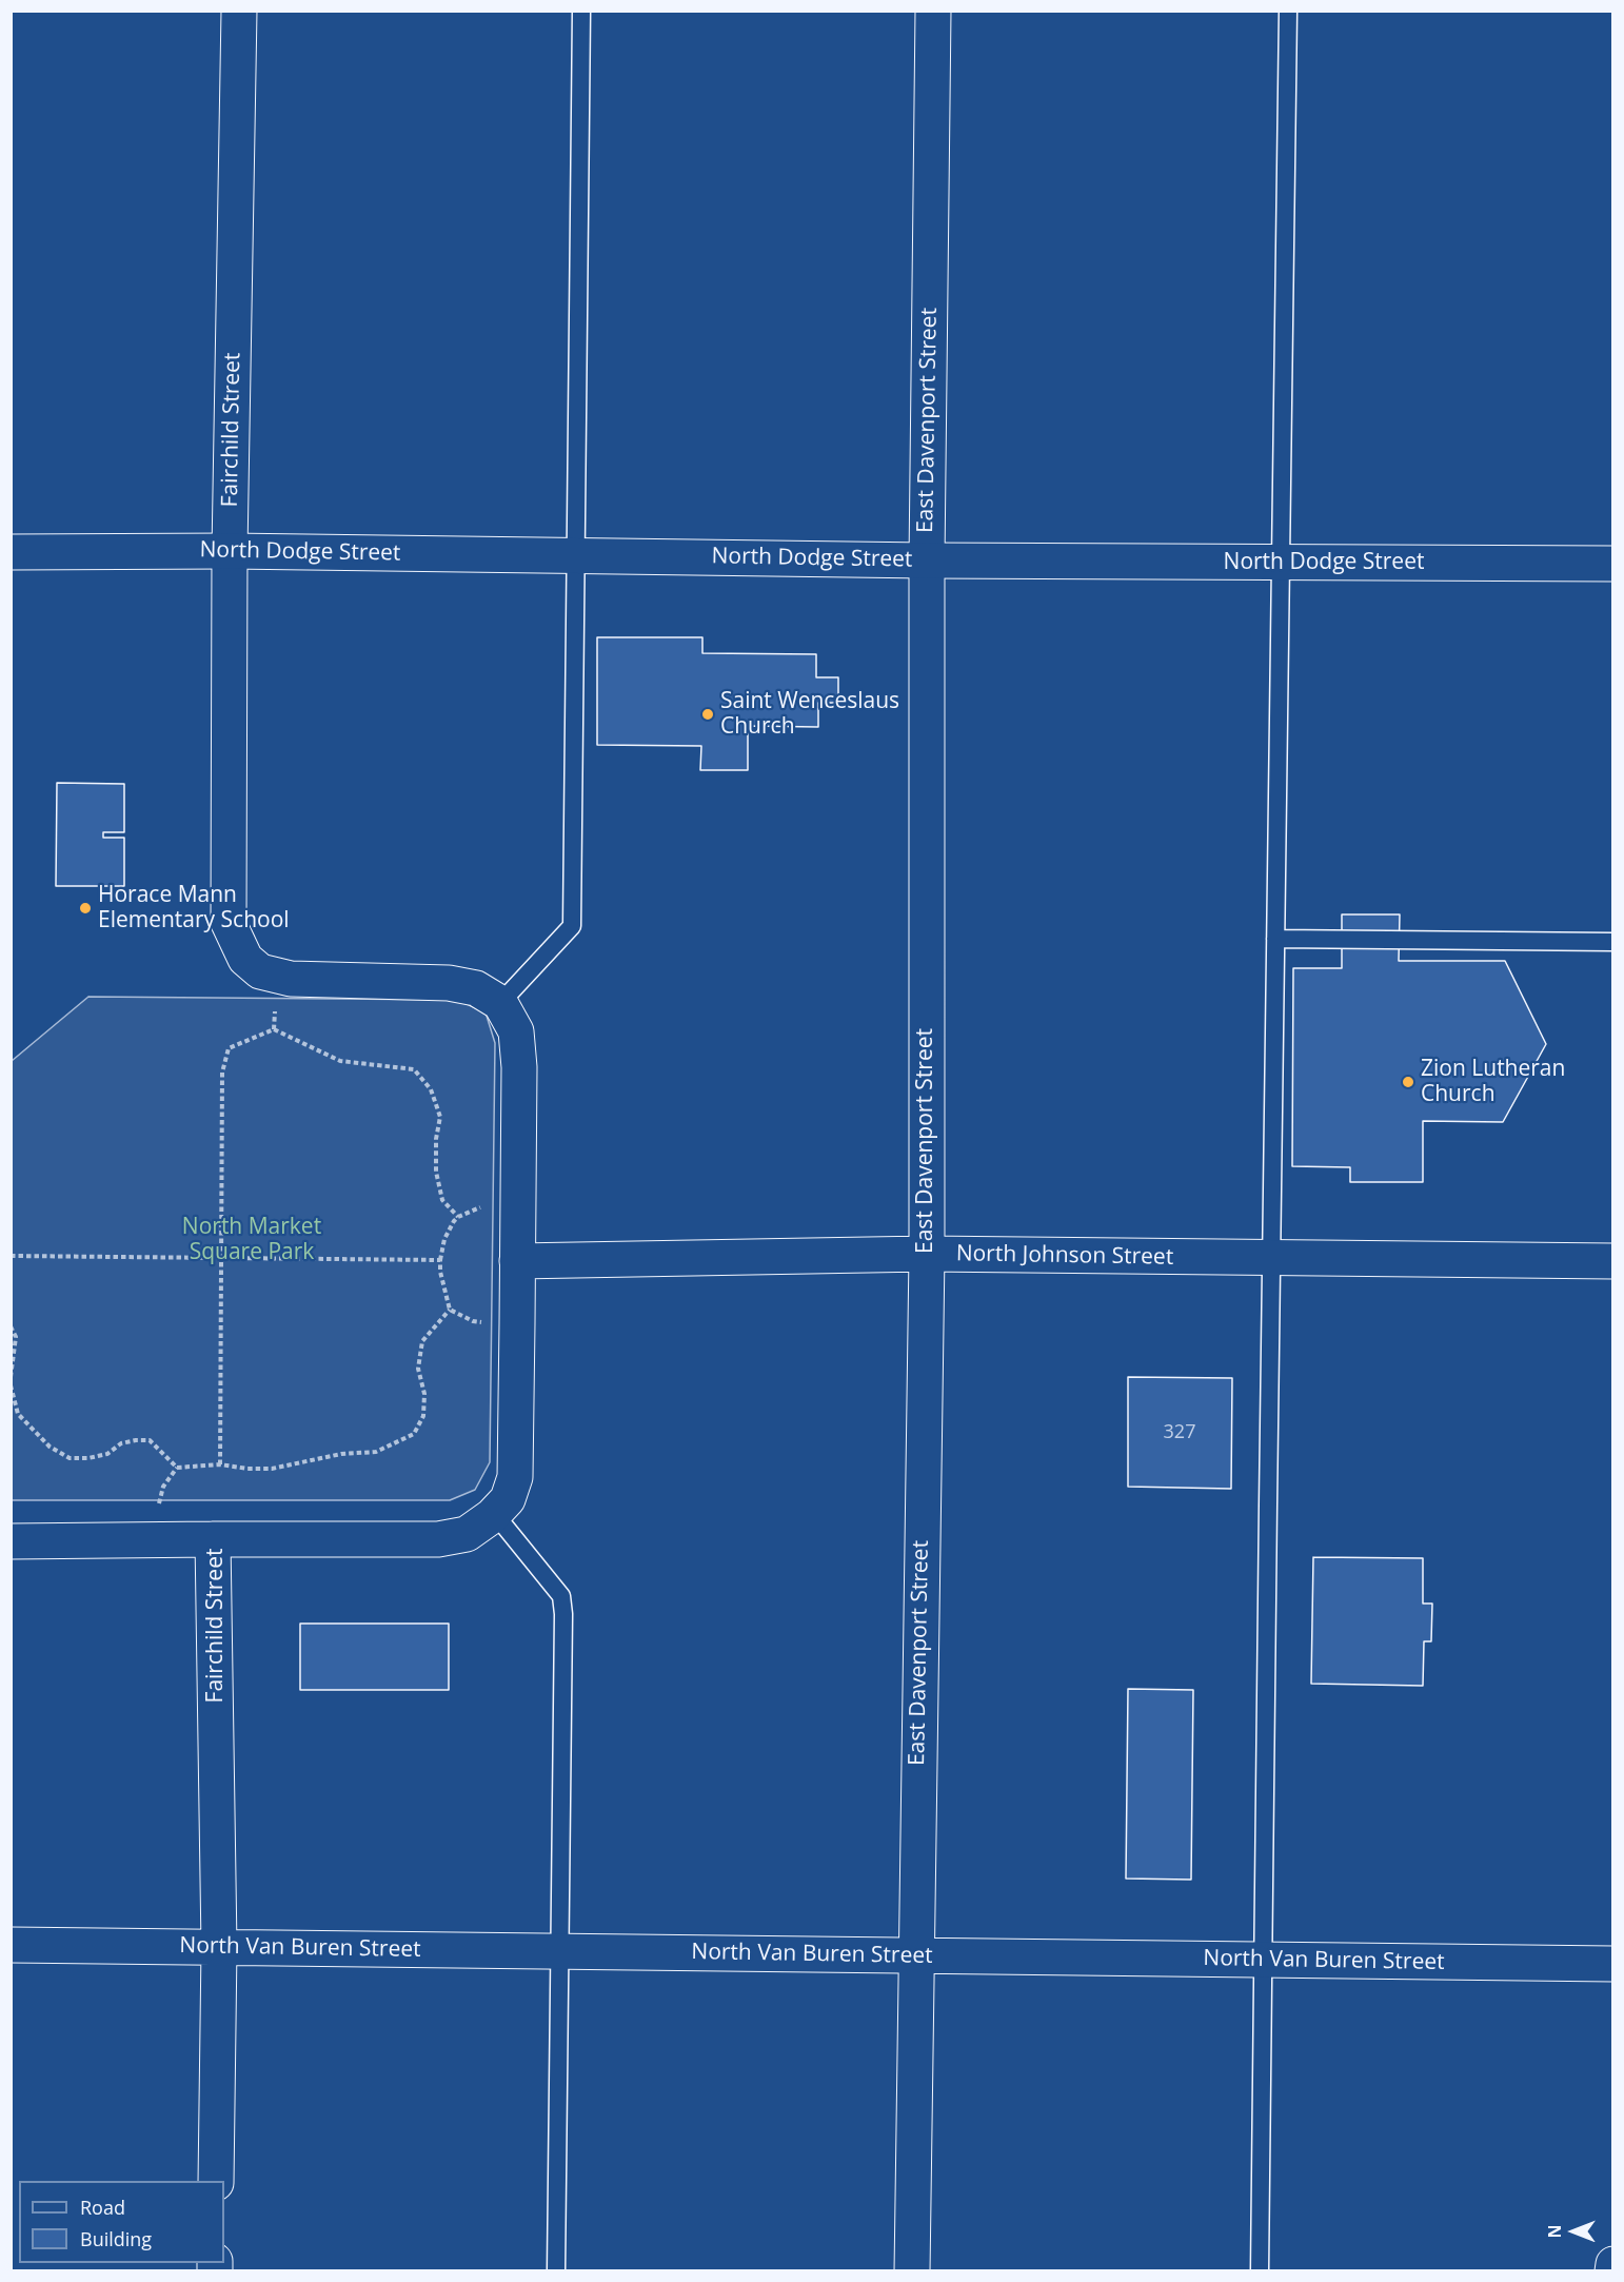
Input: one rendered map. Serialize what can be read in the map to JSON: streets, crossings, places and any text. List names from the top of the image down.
{
  "streets": {
    "street": [
      "East Davenport Street",
      "Fairchild Street",
      "North Dodge Street",
      "North Johnson Street",
      "North Van Buren Street"
    ]
  },
  "crossings": [
    ["East Davenport Street", "North Dodge Street"],
    ["East Davenport Street", "North Johnson Street"],
    ["East Davenport Street", "North Van Buren Street"],
    ["Fairchild Street", "North Dodge Street"],
    ["Fairchild Street", "North Johnson Street"],
    ["Fairchild Street", "North Van Buren Street"]
  ],
  "parks": ["North Market Square Park"],
  "places": ["Saint Wenceslaus Church", "Horace Mann Elementary School", "Zion Lutheran Church"],
  "house_numbers": ["327"],
  "legend": ["Road", "Building"],
  "north": "left"
}
